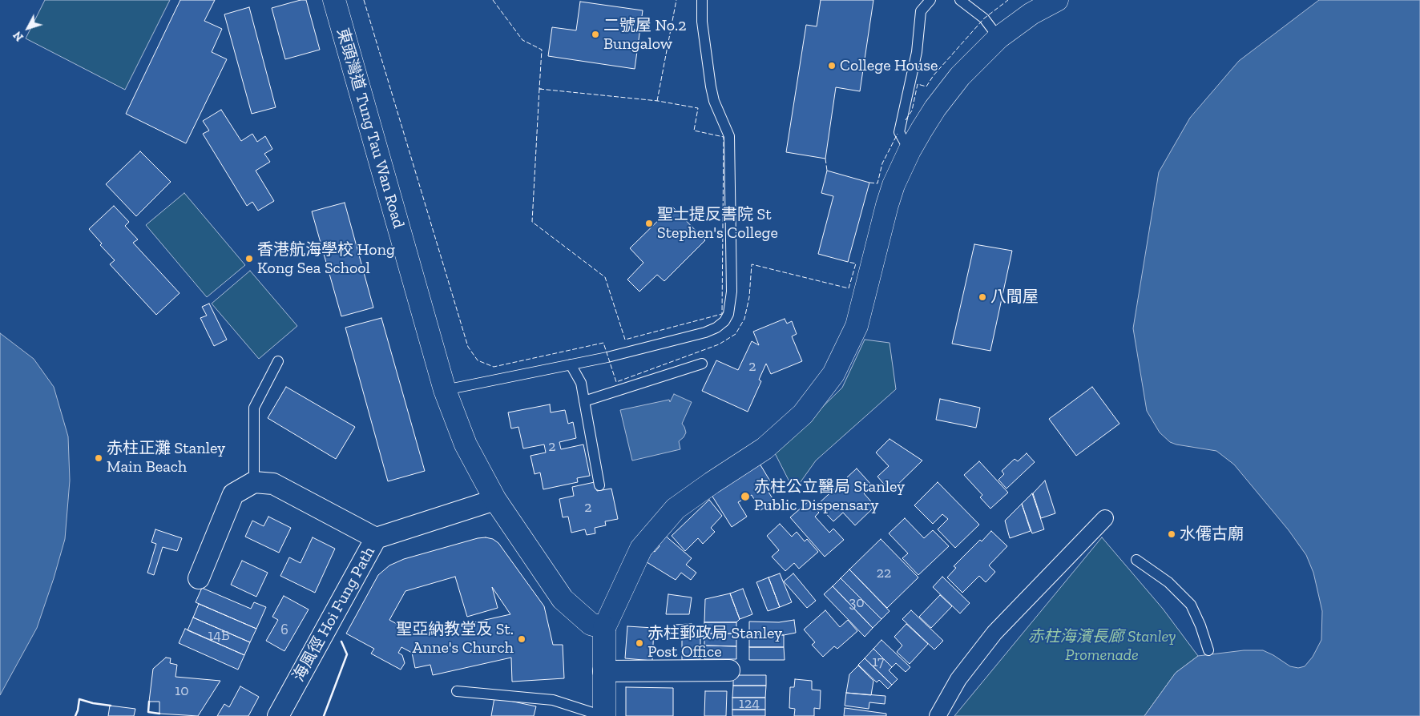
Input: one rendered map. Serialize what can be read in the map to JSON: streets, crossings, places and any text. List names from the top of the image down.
{
  "streets": {
    "street": ["東頭灣道 Tung Tau Wan Road", "海風徑 Hoi Fung Path"]
  },
  "crossings": [
    ["東頭灣道 Tung Tau Wan Road", "海風徑 Hoi Fung Path"]
  ],
  "parks": ["赤柱海濱長廊 Stanley Promenade"],
  "places": [
    "二號屋 No.2 Bungalow",
    "College House",
    "聖士提反書院 St Stephen's College",
    "香港航海學校 Hong Kong Sea School",
    "八間屋",
    "赤柱正灘 Stanley Main Beach",
    "赤柱公立醫局 Stanley Public Dispensary",
    "水僊古廟",
    "聖亞納教堂及 St. Anne's Church",
    "赤柱郵政局 Stanley Post Office"
  ],
  "house_numbers": [
    "2",
    "2",
    "2",
    "22",
    "30",
    "6",
    "14B",
    "17",
    "10",
    "124"
  ],
  "north": "bottom left"
}
